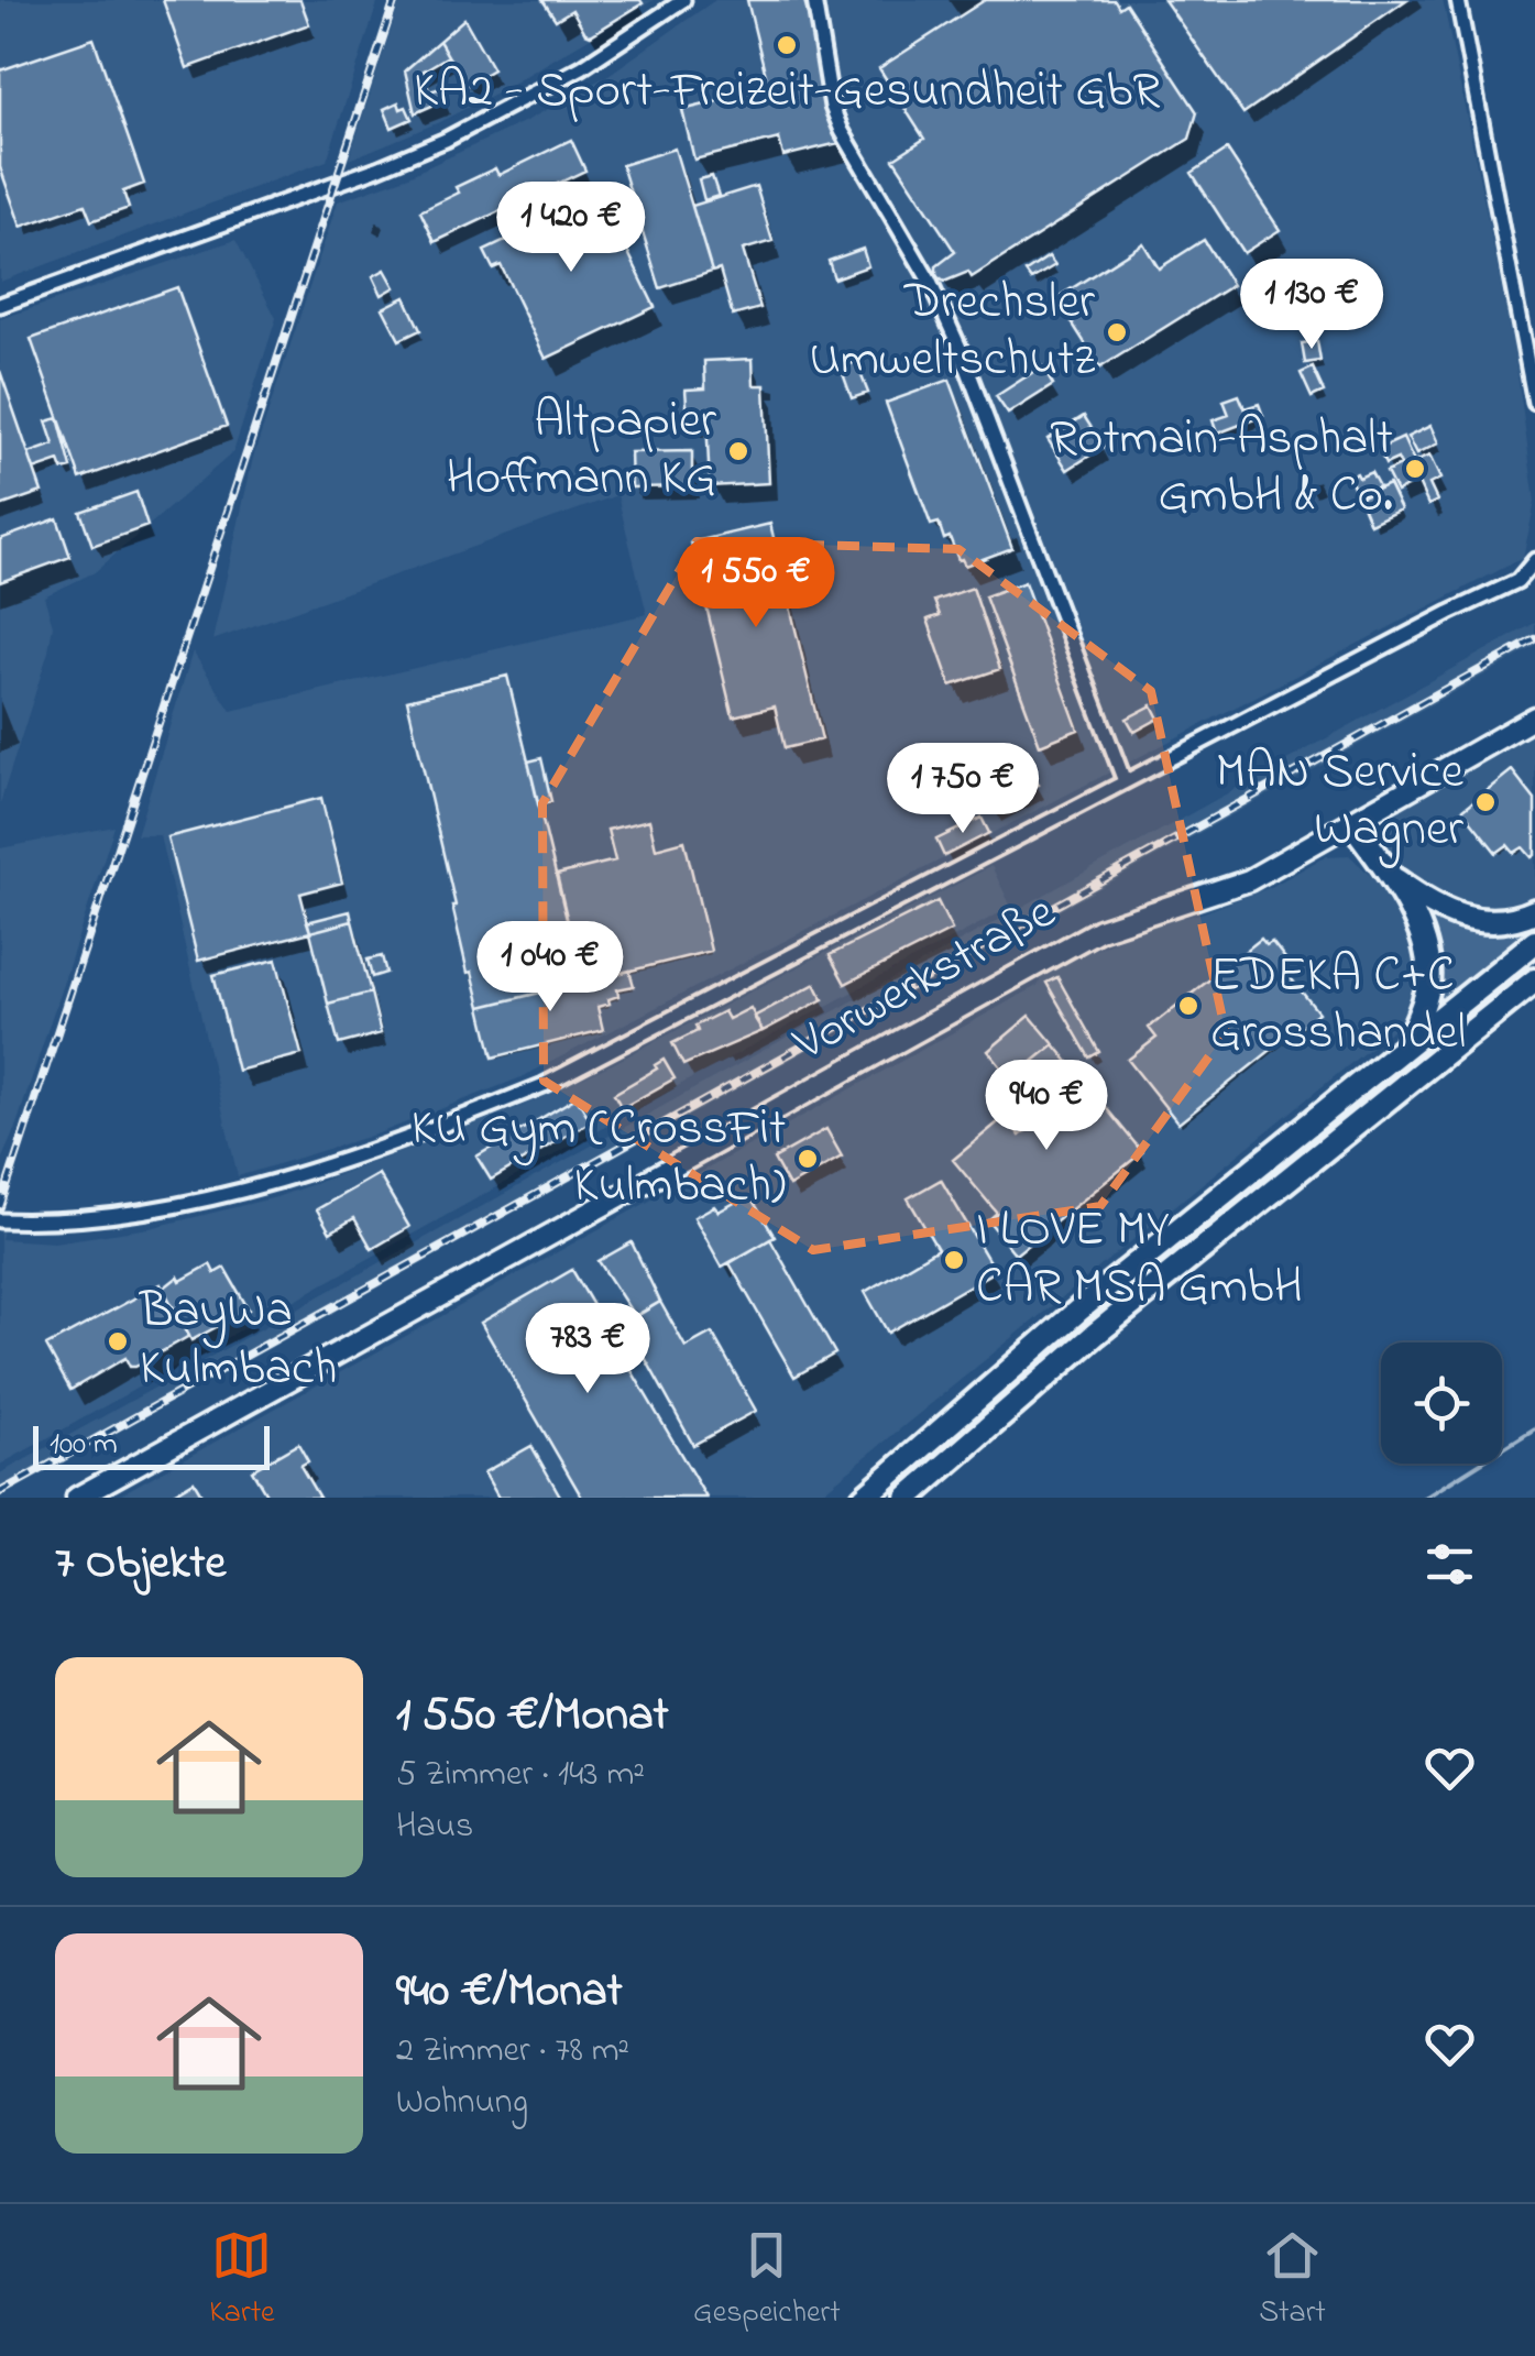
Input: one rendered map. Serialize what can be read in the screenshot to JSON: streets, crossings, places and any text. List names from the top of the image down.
{
  "streets": {
    "street": ["Vorwerkstraße"]
  },
  "places": [
    "KA2 - Sport-Freizeit-Gesundheit GbR",
    "Drechsler Umweltschutz",
    "Altpapier Hoffmann KG",
    "Rotmain-Asphalt GmbH & Co.",
    "MAN Service Wagner",
    "EDEKA C+C Grosshandel",
    "KU Gym (CrossFit Kulmbach)",
    "I LOVE MY CAR MSA GmbH",
    "BayWa Kulmbach"
  ],
  "scale_bar": "100 m",
  "page": {
    "price": [
      "1 420 €",
      "1 130 €",
      "1 550 €",
      "1 750 €",
      "1 040 €",
      "940 €",
      "783 €"
    ],
    "scale": "100 m",
    "heading": "7 Objekte",
    "list": [
      {
        "name": "1 550 €/Monat",
        "note": "5 Zimmer · 143 m² · Haus"
      },
      {
        "name": "940 €/Monat",
        "note": "2 Zimmer · 78 m² · Wohnung"
      }
    ],
    "tabs": ["Karte", "Gespeichert", "Start"]
  }
}
